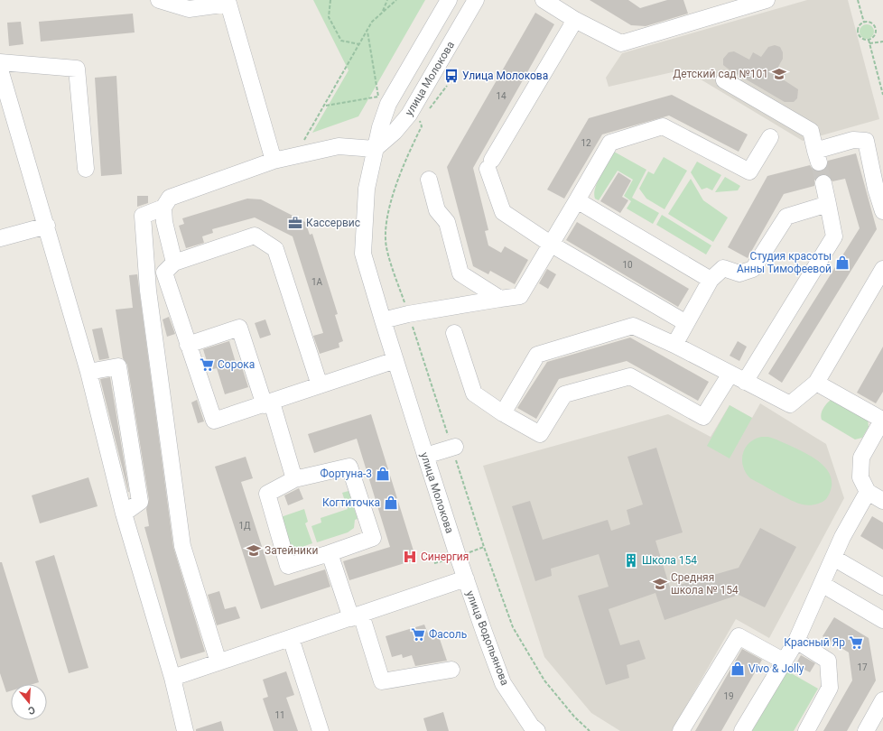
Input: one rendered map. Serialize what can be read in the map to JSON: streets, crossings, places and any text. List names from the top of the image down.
{
  "streets": {
    "street": ["улица Молокова", "улица Водопьянова"]
  },
  "crossings": [
    ["улица Молокова", "улица Водопьянова"]
  ],
  "places": {
    "school or university": ["Детский сад №101", "Затейники", "Средняя школа № 154"],
    "bus stop": ["Улица Молокова"],
    "office": ["Кассервис"],
    "shop": [
      "Студия красоты Анны Тимофеевой",
      "Фортуна-3",
      "Когтиточка",
      "Vivo & Jolly"
    ],
    "supermarket": ["Сорока", "Фасоль", "Красный Яр"],
    "hospital": ["Синергия"],
    "building": ["Школа 154"]
  },
  "house_numbers": [
    "14",
    "12",
    "10",
    "1А",
    "1Д",
    "17",
    "19",
    "11"
  ],
  "north": "bottom"
}
